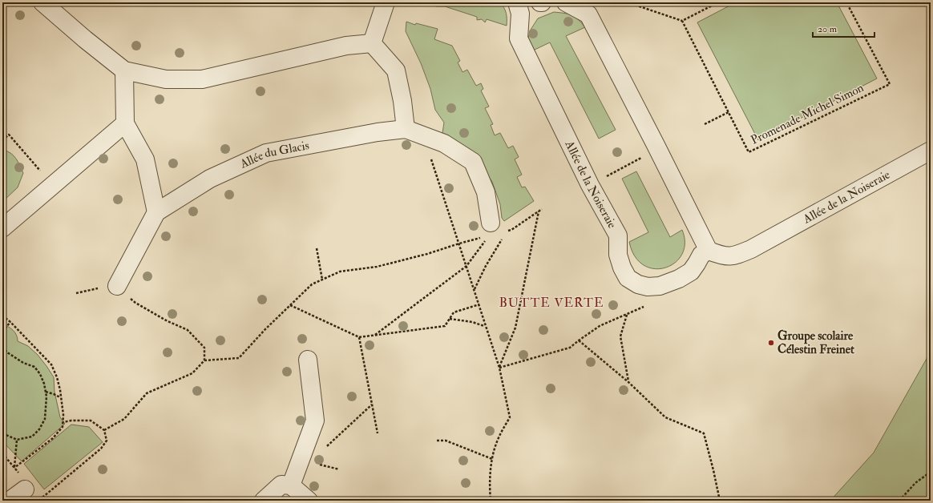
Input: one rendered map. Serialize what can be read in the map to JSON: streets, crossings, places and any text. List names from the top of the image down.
{
  "streets": {
    "street": ["Allée du Glacis", "Allée de la Noiseraie"],
    "path": ["Promenade Michel Simon"]
  },
  "districts": ["BUTTE VERTE"],
  "places": ["Groupe scolaire Célestin Freinet"],
  "scale_bar": "20 m"
}
